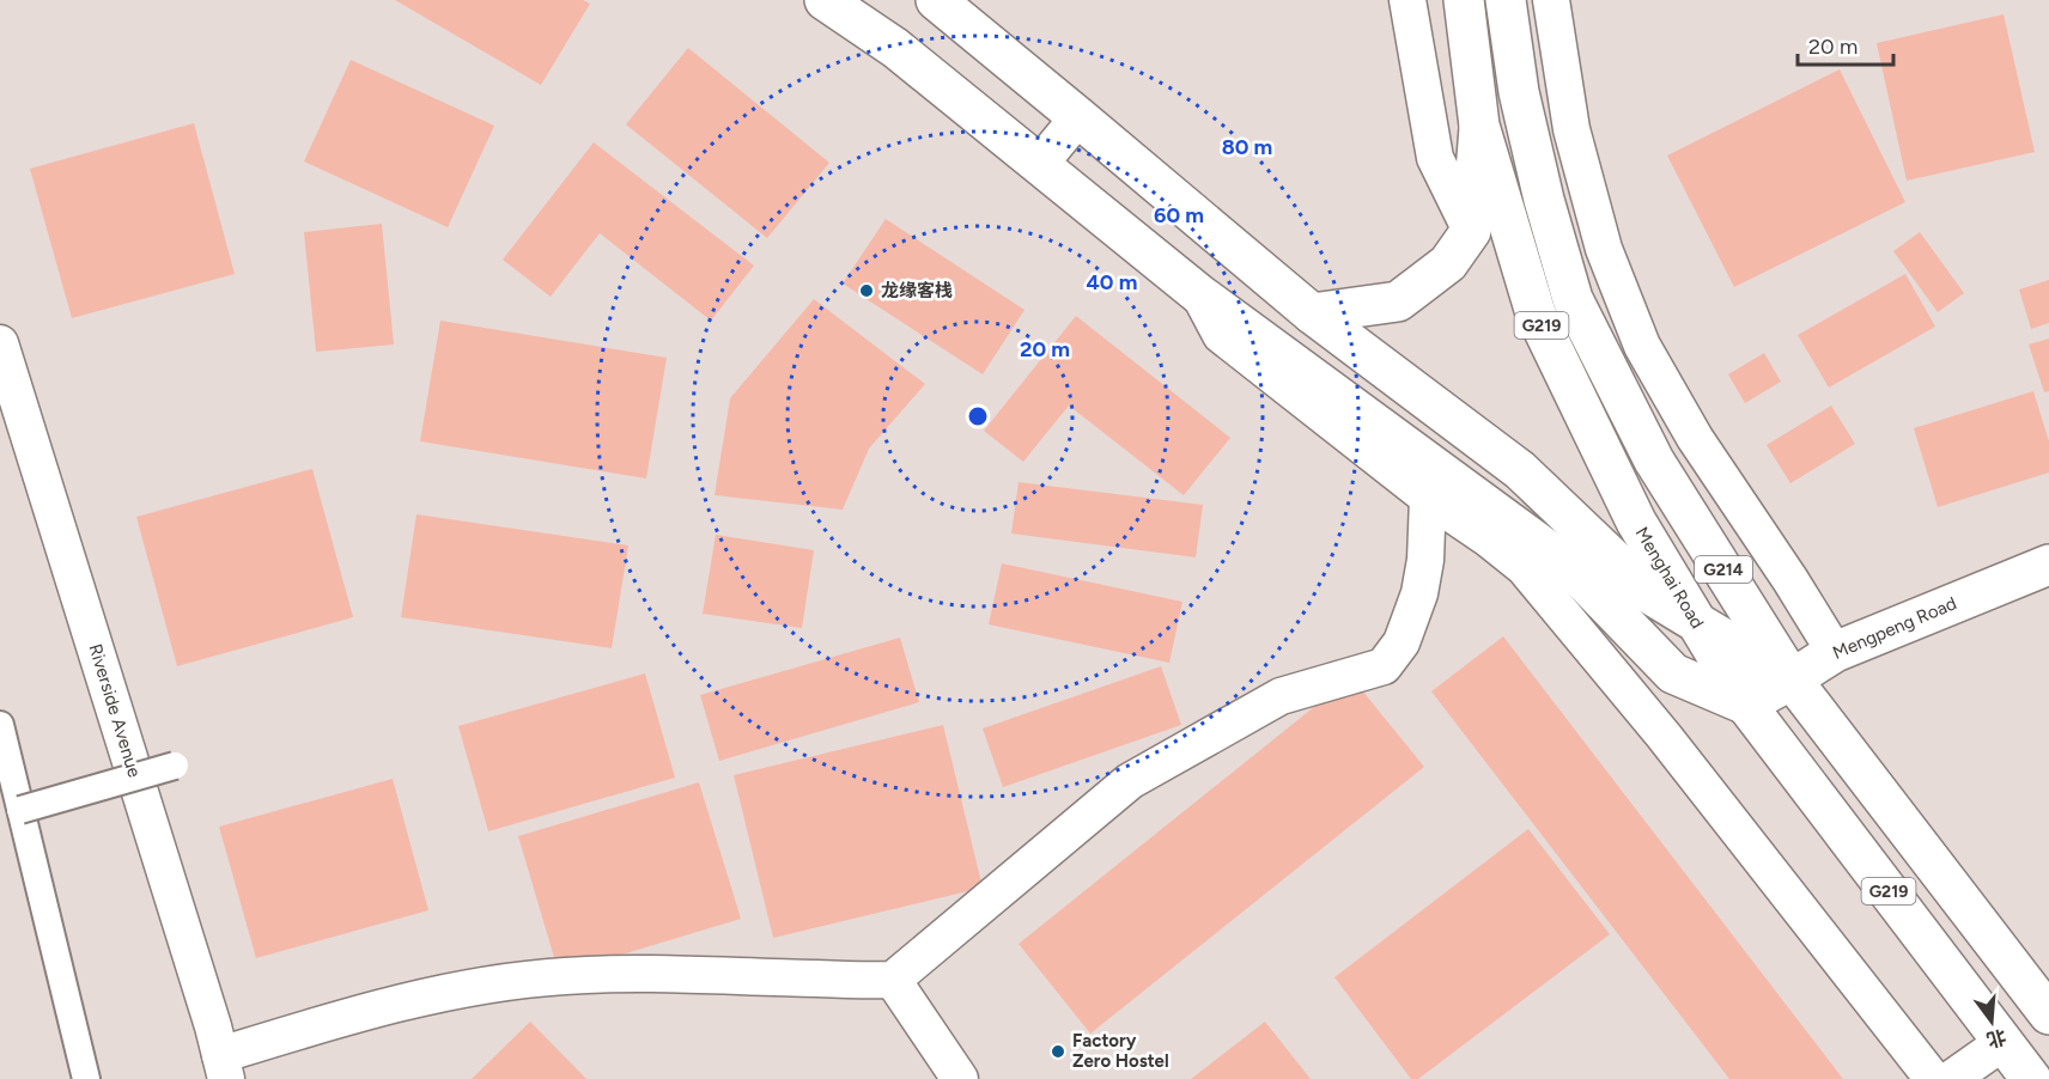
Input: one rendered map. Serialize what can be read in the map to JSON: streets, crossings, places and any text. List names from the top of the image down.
{
  "streets": {
    "main road": [
      "G219",
      "G214",
      "Menghai Road",
      "Mengpeng Road"
    ],
    "street": ["Riverside Avenue"]
  },
  "crossings": [
    ["G219", "G214"],
    ["G219", "Mengpeng Road"],
    ["G214", "Mengpeng Road"],
    ["Menghai Road", "Mengpeng Road"]
  ],
  "places": ["龙缘客栈", "Factory Zero Hostel"],
  "scale_bar": "20 m",
  "north": "bottom",
  "rings": [
    "80 m",
    "60 m",
    "40 m",
    "20 m"
  ]
}
